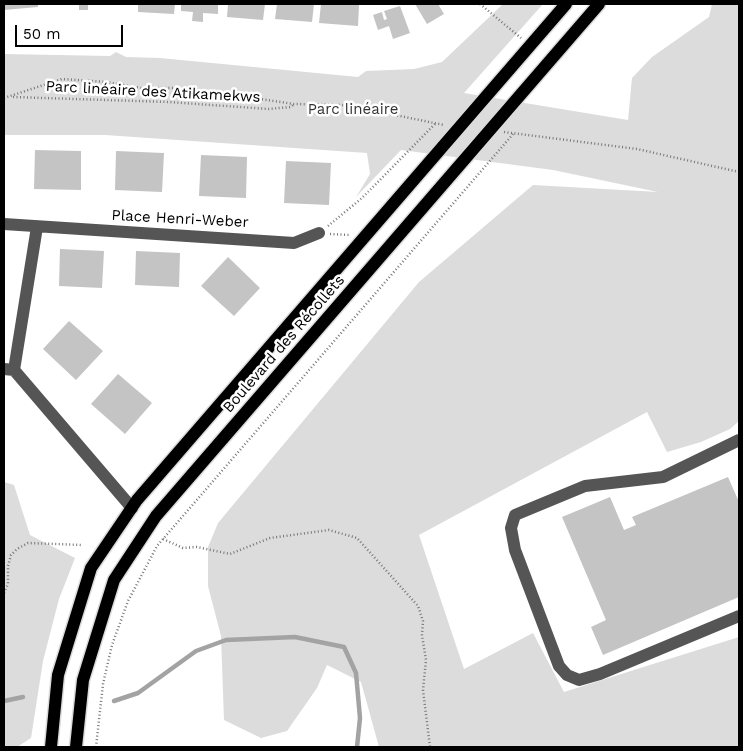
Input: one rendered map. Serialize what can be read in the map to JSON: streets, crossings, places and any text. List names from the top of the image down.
{
  "streets": {
    "main road": ["Boulevard des Récollets"],
    "street": ["Place Henri-Weber"],
    "path": ["Parc linéaire des Atikamekws"]
  },
  "parks": ["Parc linéaire"],
  "scale_bar": "50 m"
}
